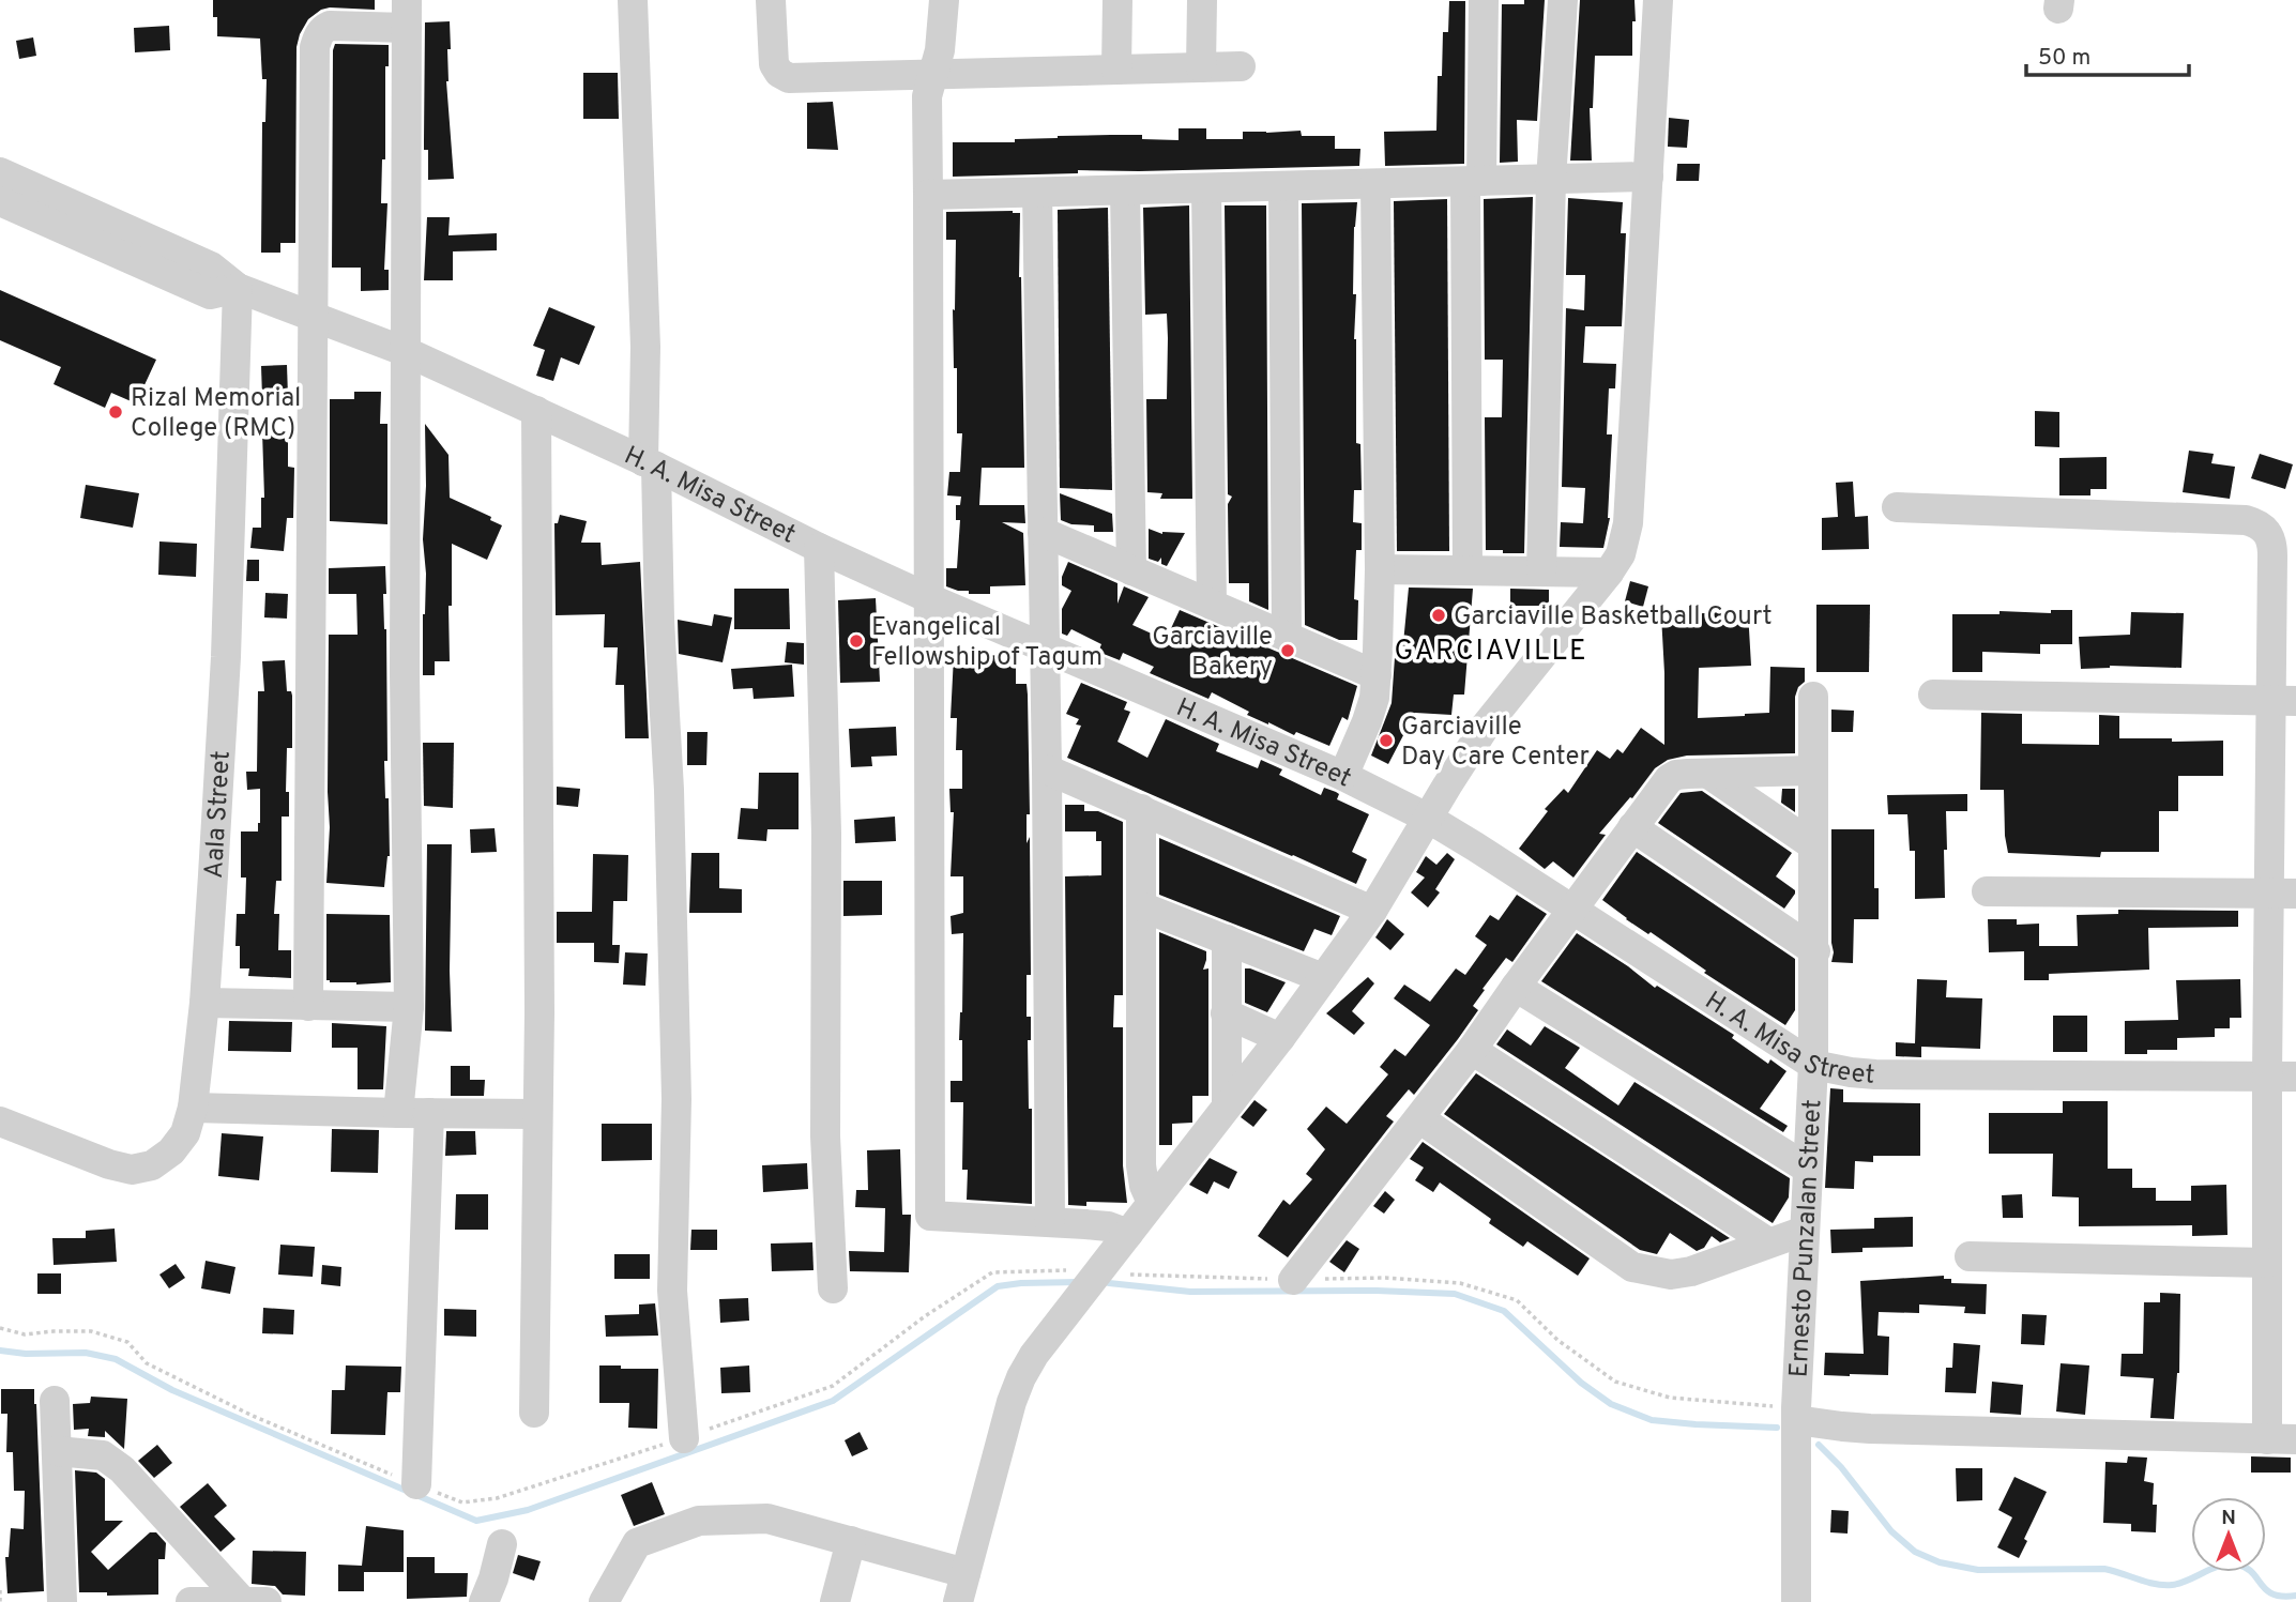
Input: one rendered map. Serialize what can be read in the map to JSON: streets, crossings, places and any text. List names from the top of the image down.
{
  "streets": {
    "street": ["H. A. Misa Street", "Aala Street", "Ernesto Punzalan Street"]
  },
  "crossings": [
    ["H. A. Misa Street", "Aala Street"],
    ["H. A. Misa Street", "Ernesto Punzalan Street"]
  ],
  "districts": ["GARCIAVILLE"],
  "places": [
    "Rizal Memorial College (RMC)",
    "Garciaville Basketball Court",
    "Evangelical Fellowship of Tagum",
    "Garciaville Bakery",
    "Garciaville Day Care Center"
  ],
  "scale_bar": "50 m",
  "north": "top"
}
